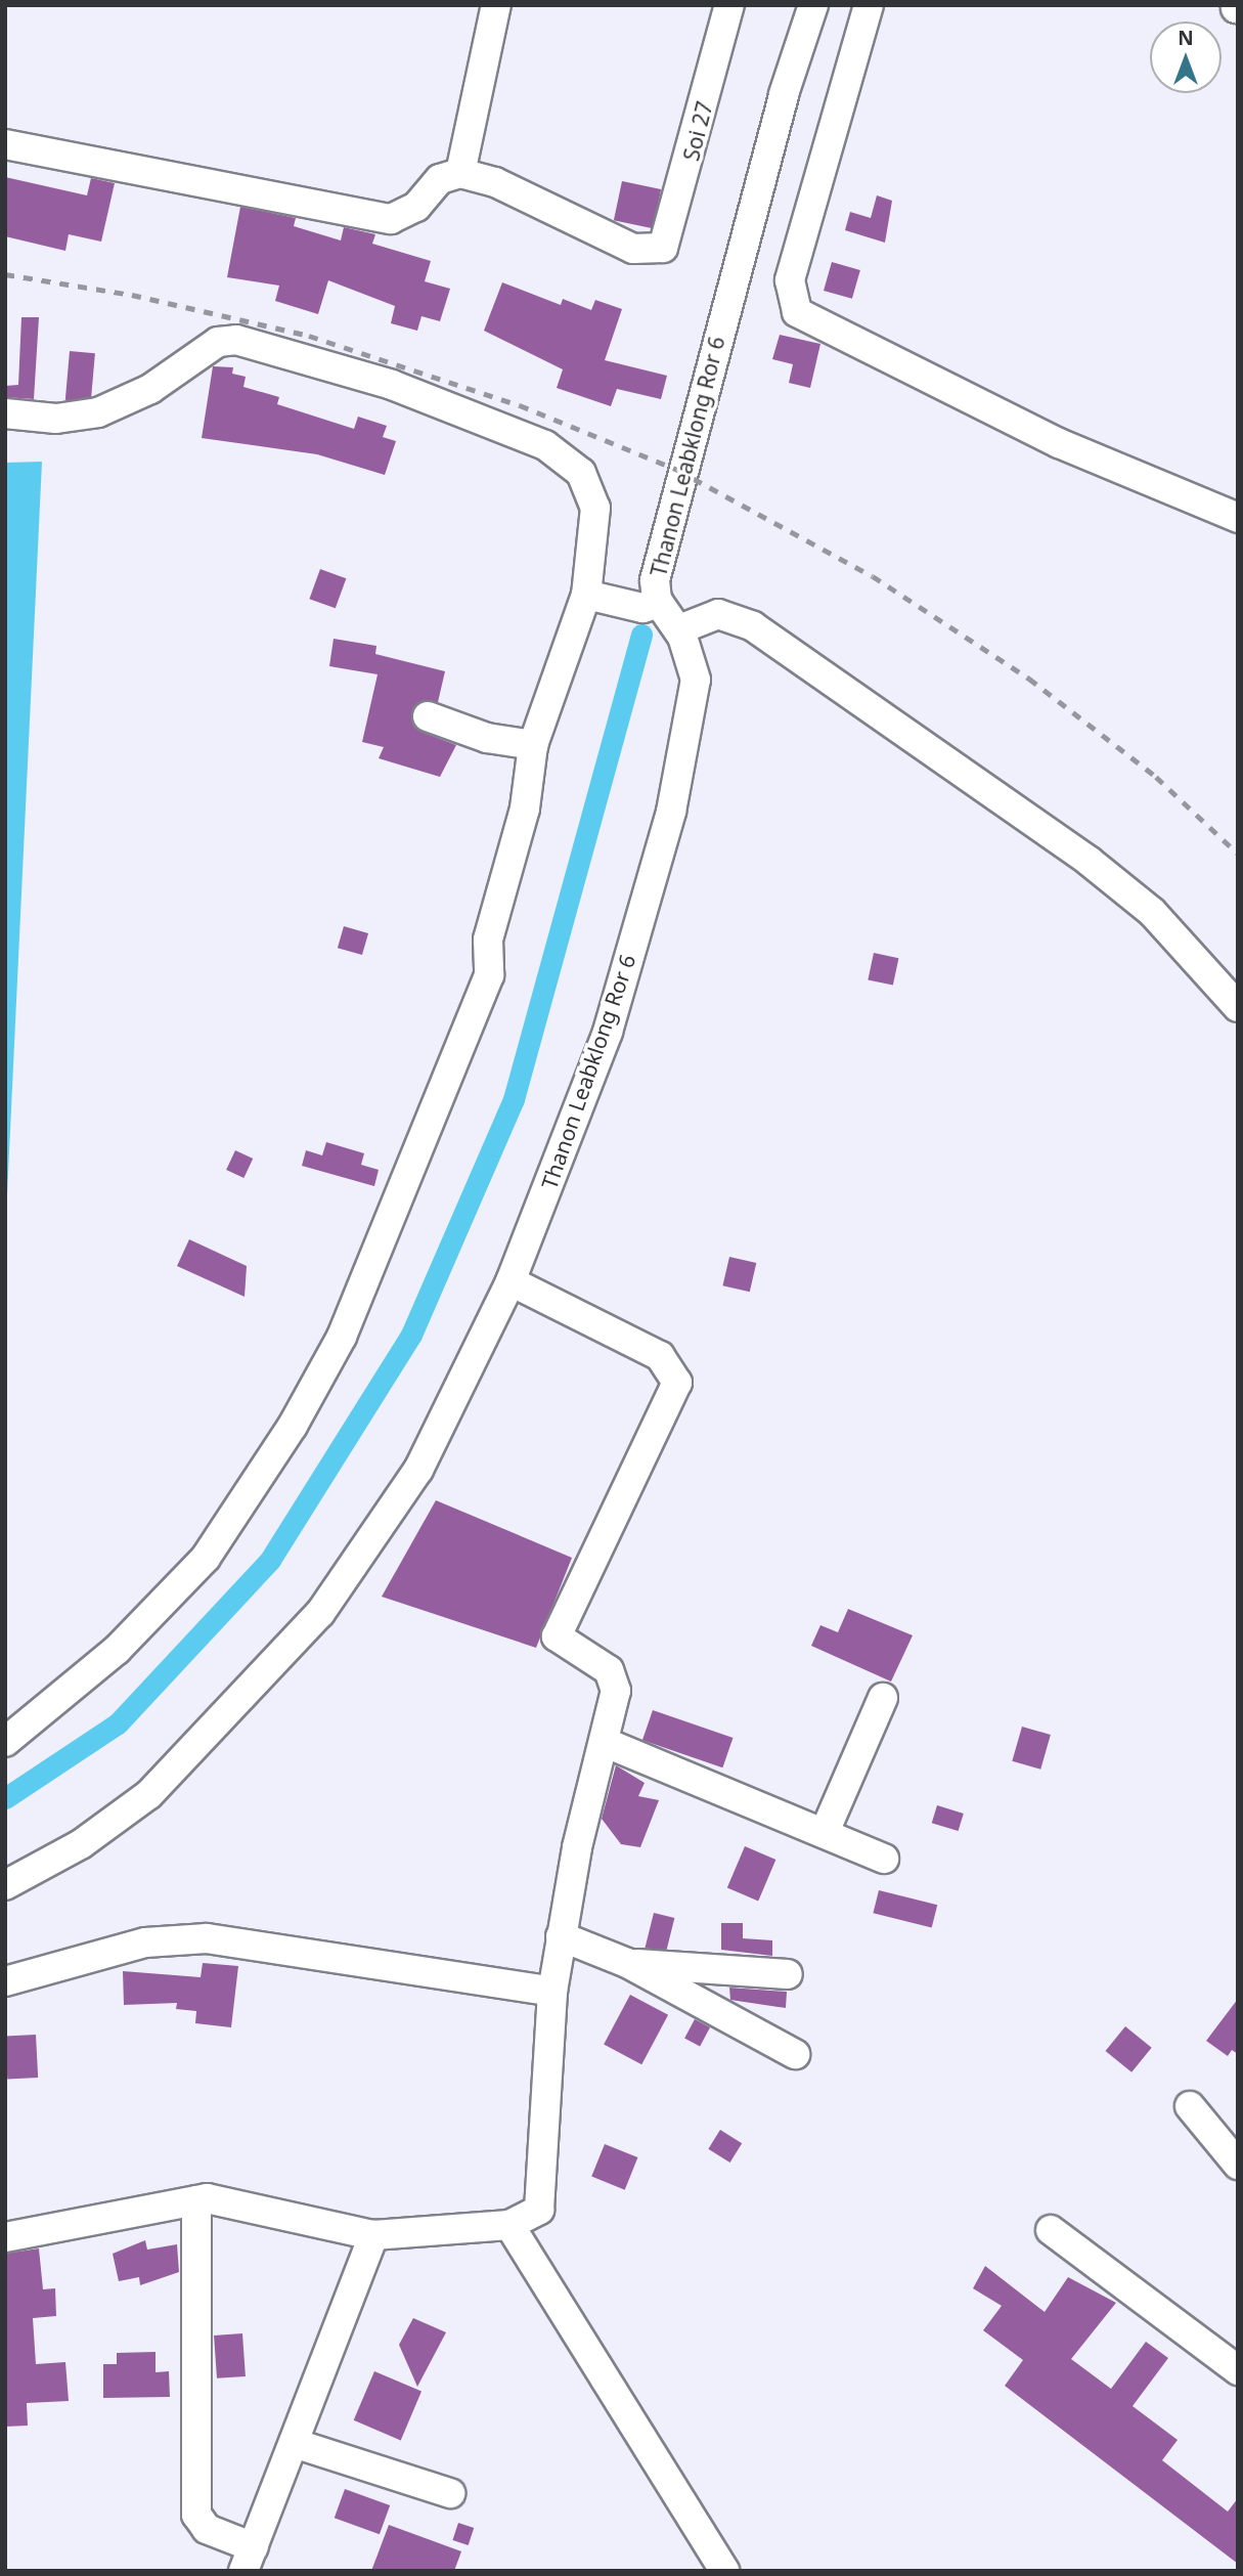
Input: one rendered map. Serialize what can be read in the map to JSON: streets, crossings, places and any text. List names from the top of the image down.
{
  "streets": {
    "street": ["Soi 27", "Thanon Leabklong Ror 6"]
  },
  "north": "top"
}
